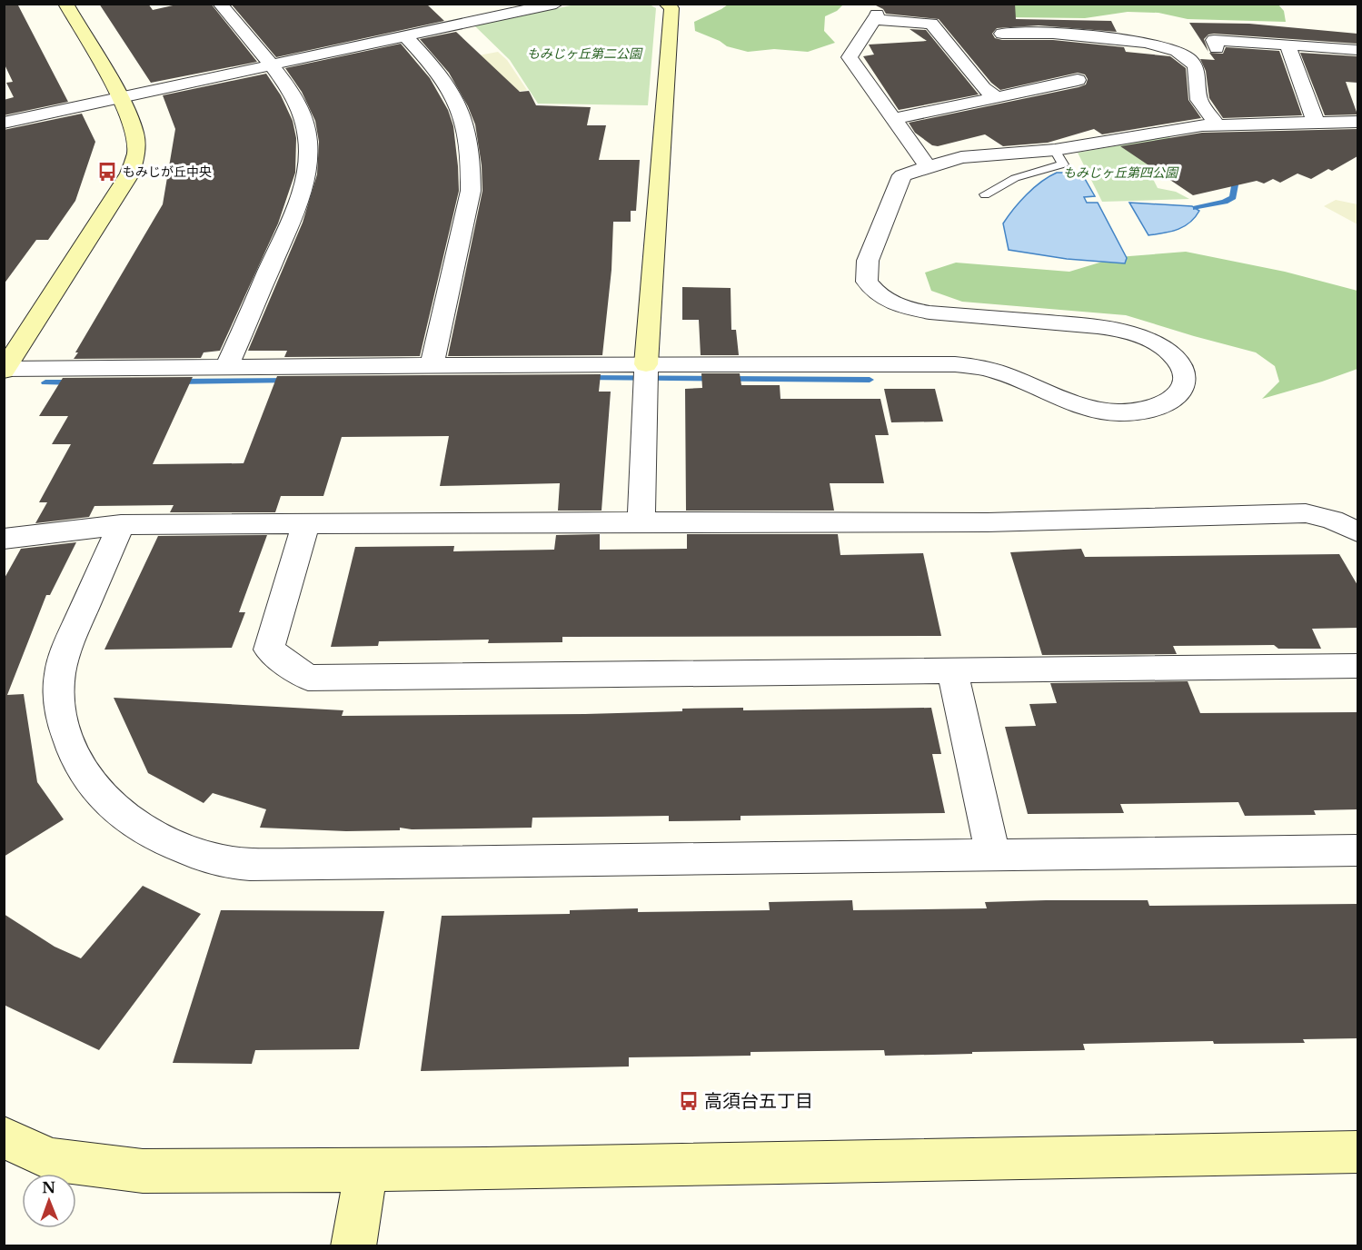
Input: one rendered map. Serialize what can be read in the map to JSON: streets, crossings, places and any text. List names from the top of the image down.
{
  "parks": ["もみじヶ丘第二公園", "もみじヶ丘第四公園"],
  "places": {
    "bus stop": ["もみじが丘中央", "高須台五丁目"]
  },
  "north": "top"
}
